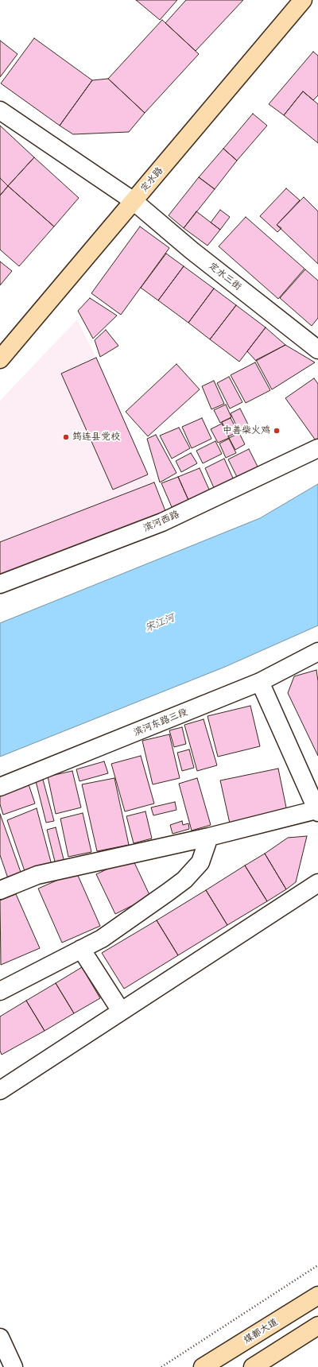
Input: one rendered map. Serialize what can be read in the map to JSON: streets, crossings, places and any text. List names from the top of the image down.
{
  "streets": {
    "main road": ["定水路", "煤都大道"],
    "street": ["定水三街", "滨河西路", "滨河东路三段"]
  },
  "crossings": [
    ["定水路", "定水三街"]
  ],
  "water": ["宋江河"],
  "places": ["中善柴火鸡", "筠连县党校"]
}
